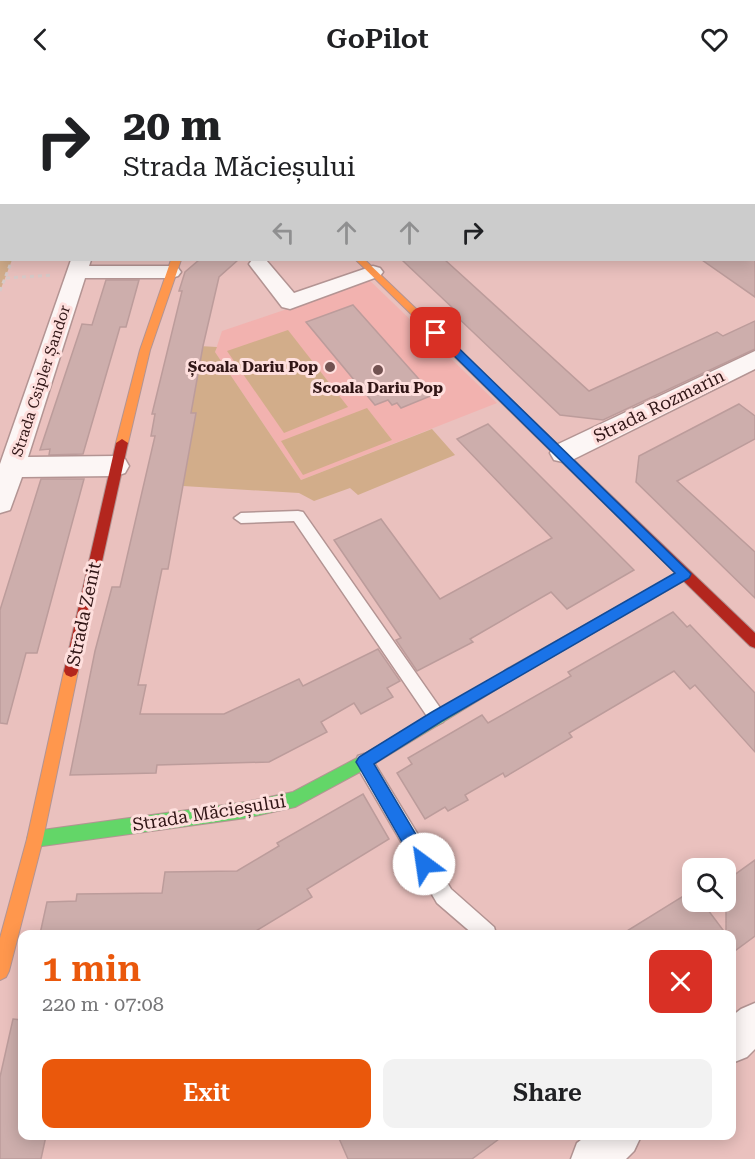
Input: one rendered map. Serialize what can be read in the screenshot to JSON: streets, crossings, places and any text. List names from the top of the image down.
{
  "streets": {
    "street": [
      "Strada Csipler Șandor",
      "Strada Rozmarin",
      "Strada Zenit",
      "Strada Măcieșului"
    ]
  },
  "crossings": [
    ["Strada Zenit", "Strada Măcieșului"]
  ],
  "places": ["Școala Dariu Pop", "Scoala Dariu Pop"],
  "page": {
    "header": "GoPilot",
    "turn": ["20 m", "Strada Măcieșului"],
    "heading": ["1 min", "220 m · 07:08"],
    "buttons": ["Exit", "Share"]
  }
}
